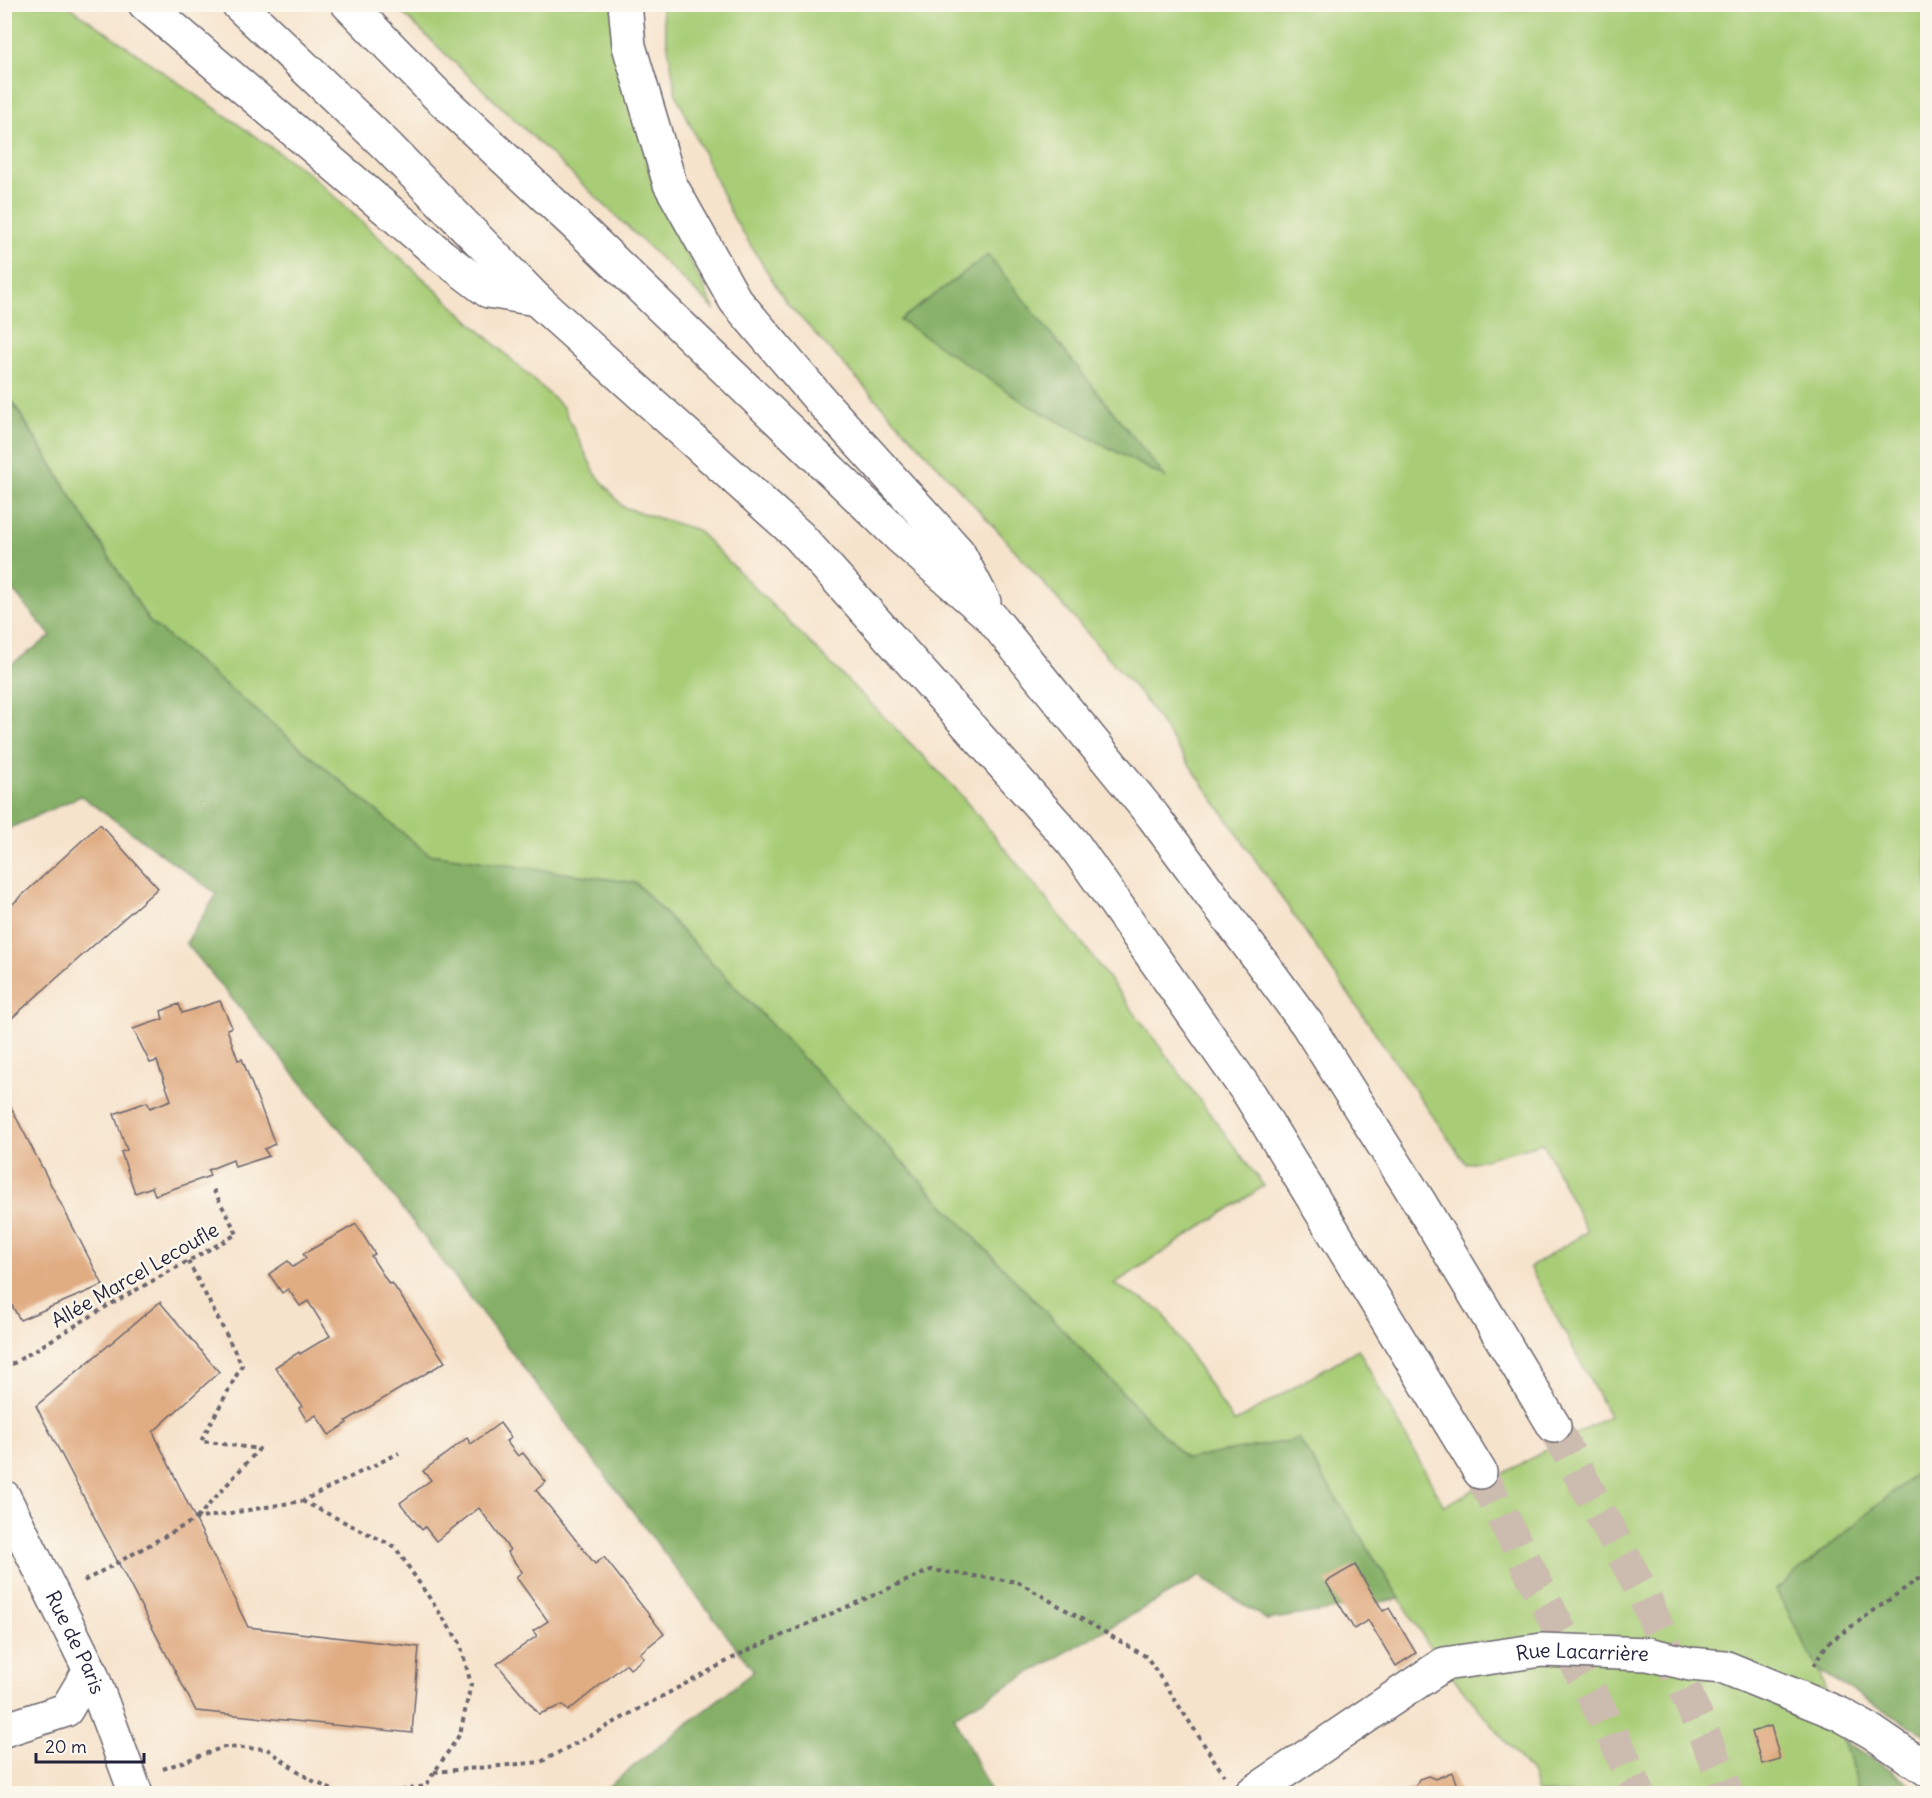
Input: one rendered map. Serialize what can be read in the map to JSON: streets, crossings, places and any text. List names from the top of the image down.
{
  "streets": {
    "main road": ["Rue de Paris", "Rue Lacarrière"],
    "path": ["Allée Marcel Lecoufle"]
  },
  "scale_bar": "20 m"
}
